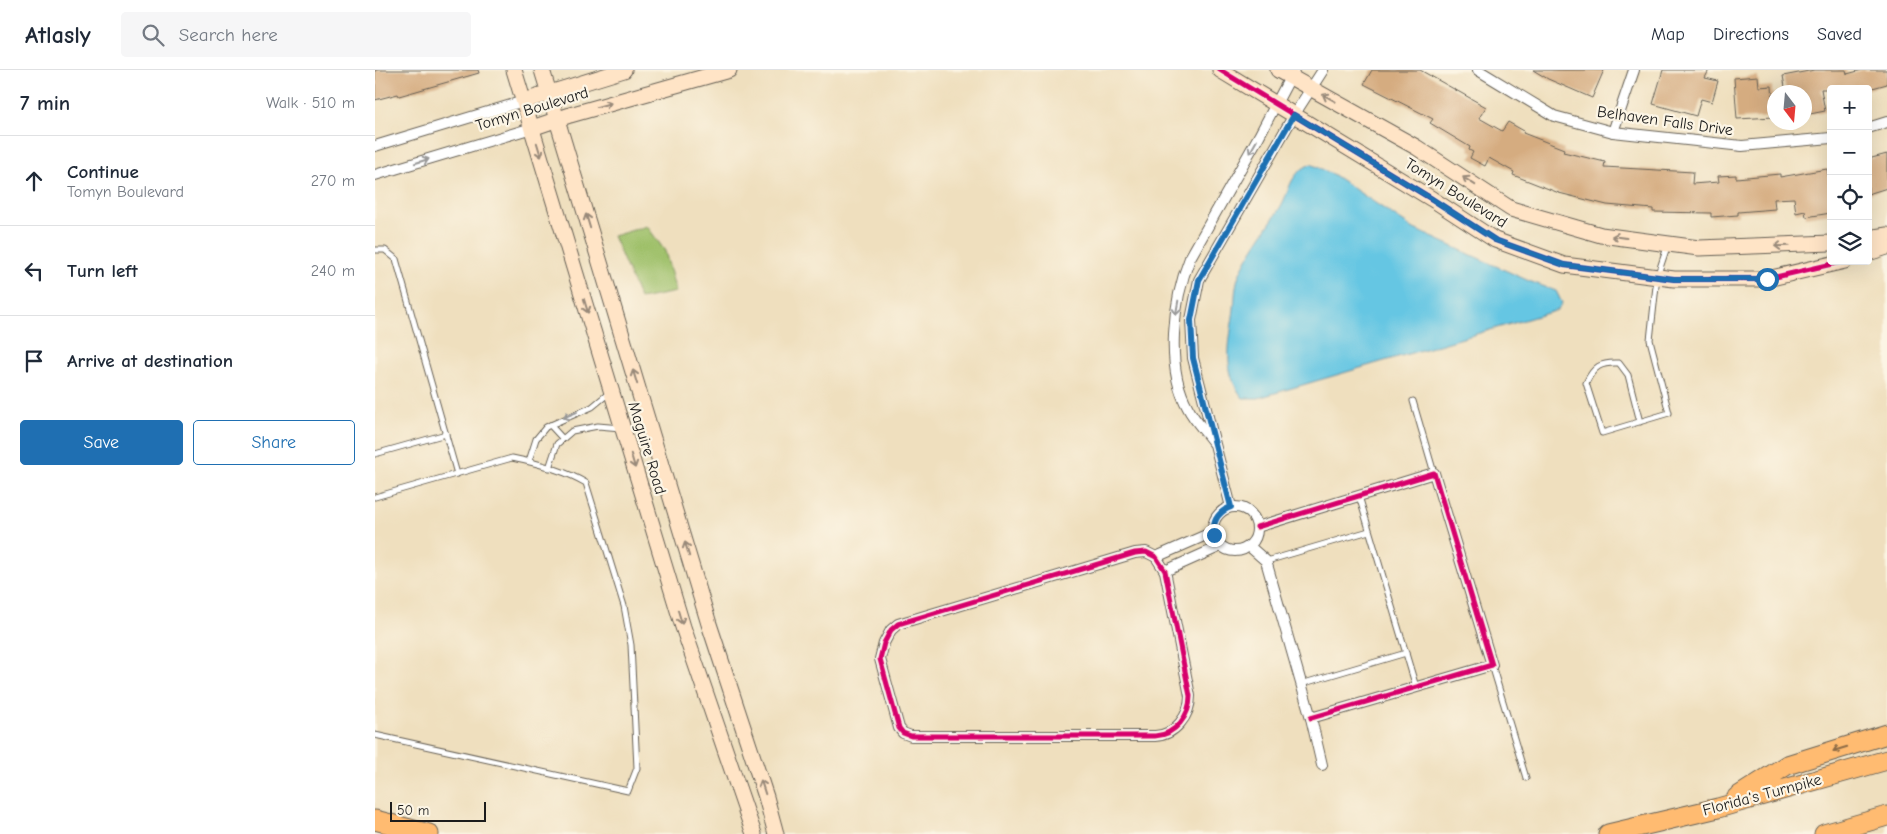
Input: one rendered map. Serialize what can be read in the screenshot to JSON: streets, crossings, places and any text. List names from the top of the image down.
{
  "streets": {
    "highway": ["Florida's Turnpike"],
    "street": ["Tomyn Boulevard", "Belhaven Falls Drive", "Maguire Road"]
  },
  "crossings": [
    ["Tomyn Boulevard", "Maguire Road"]
  ],
  "scale_bar": "50 m",
  "north": "bottom",
  "page": {
    "header": "Atlasly",
    "search": "Search here",
    "nav": ["Map", "Directions", "Saved"],
    "heading": ["7 min", "Walk · 510 m"],
    "map_buttons": ["+", "−"],
    "list": [
      ["Continue", "Tomyn Boulevard", "270 m"],
      ["Turn left", "240 m"],
      "Arrive at destination"
    ],
    "buttons": ["Save", "Share"],
    "scale": "50 m"
  }
}
